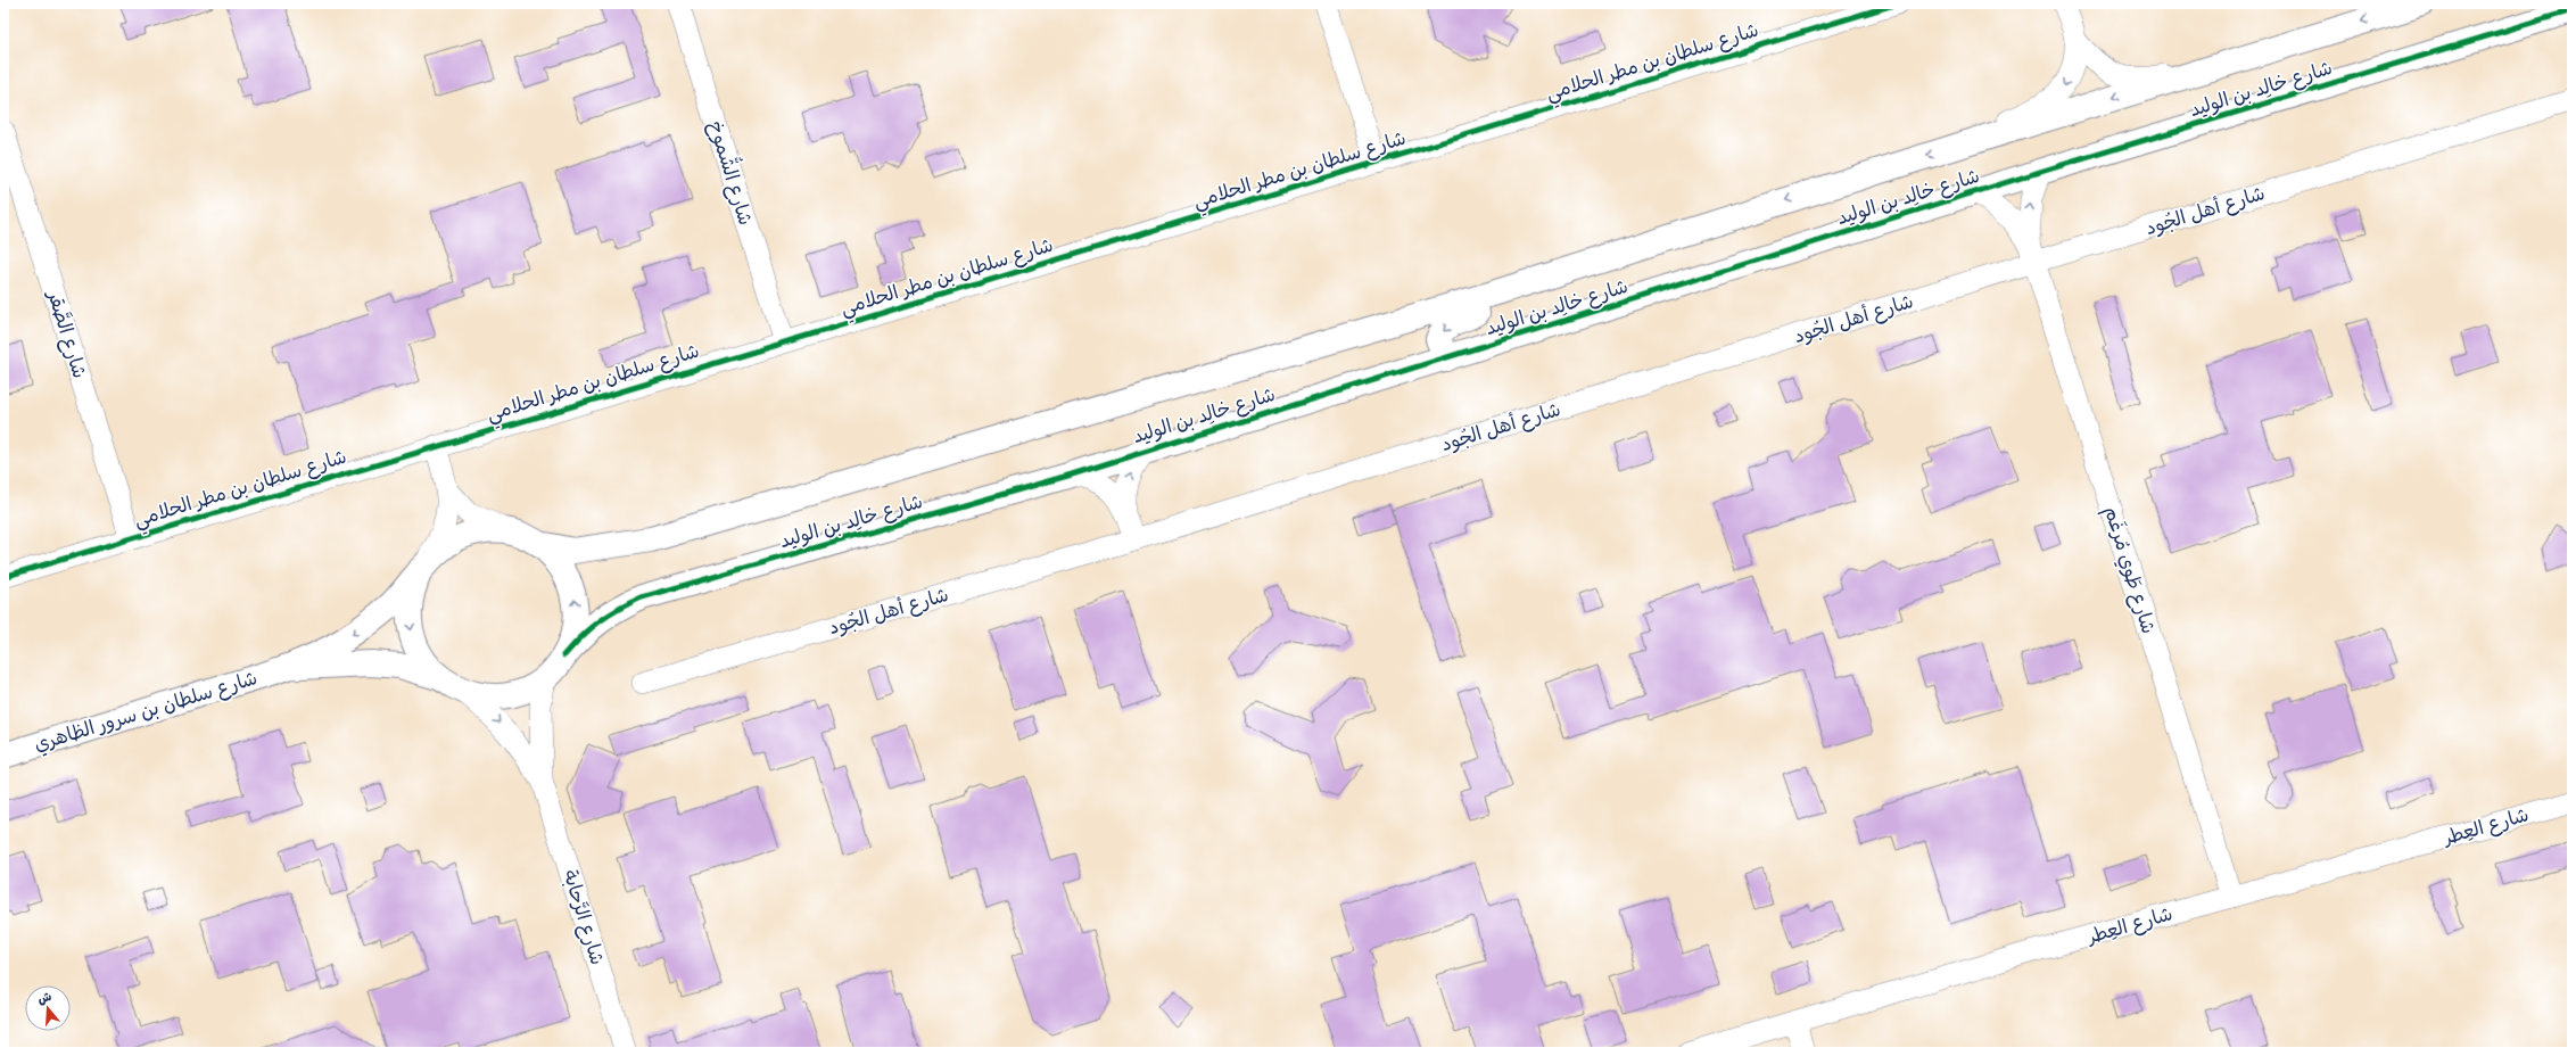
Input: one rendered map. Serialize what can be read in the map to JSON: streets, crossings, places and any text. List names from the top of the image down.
{
  "streets": {
    "street": [
      "شارع سلطان بن مطر الحلامي",
      "شارع خالِد بن الوليد",
      "شارع الشُّموخ",
      "شارع أهل الجُود",
      "شارع الصَّقر",
      "شارع طَوي مُرغَم",
      "شارع سلطان بن سرور الظاهري",
      "شارع العِطر",
      "شارع الرَّحابة"
    ]
  },
  "crossings": [
    ["شارع سلطان بن مطر الحلامي", "شارع الشُّموخ"],
    ["شارع سلطان بن مطر الحلامي", "شارع الصَّقر"],
    ["شارع خالِد بن الوليد", "شارع طَوي مُرغَم"],
    ["شارع خالِد بن الوليد", "شارع الرَّحابة"],
    ["شارع أهل الجُود", "شارع طَوي مُرغَم"],
    ["شارع طَوي مُرغَم", "شارع العِطر"]
  ],
  "north": "top"
}
